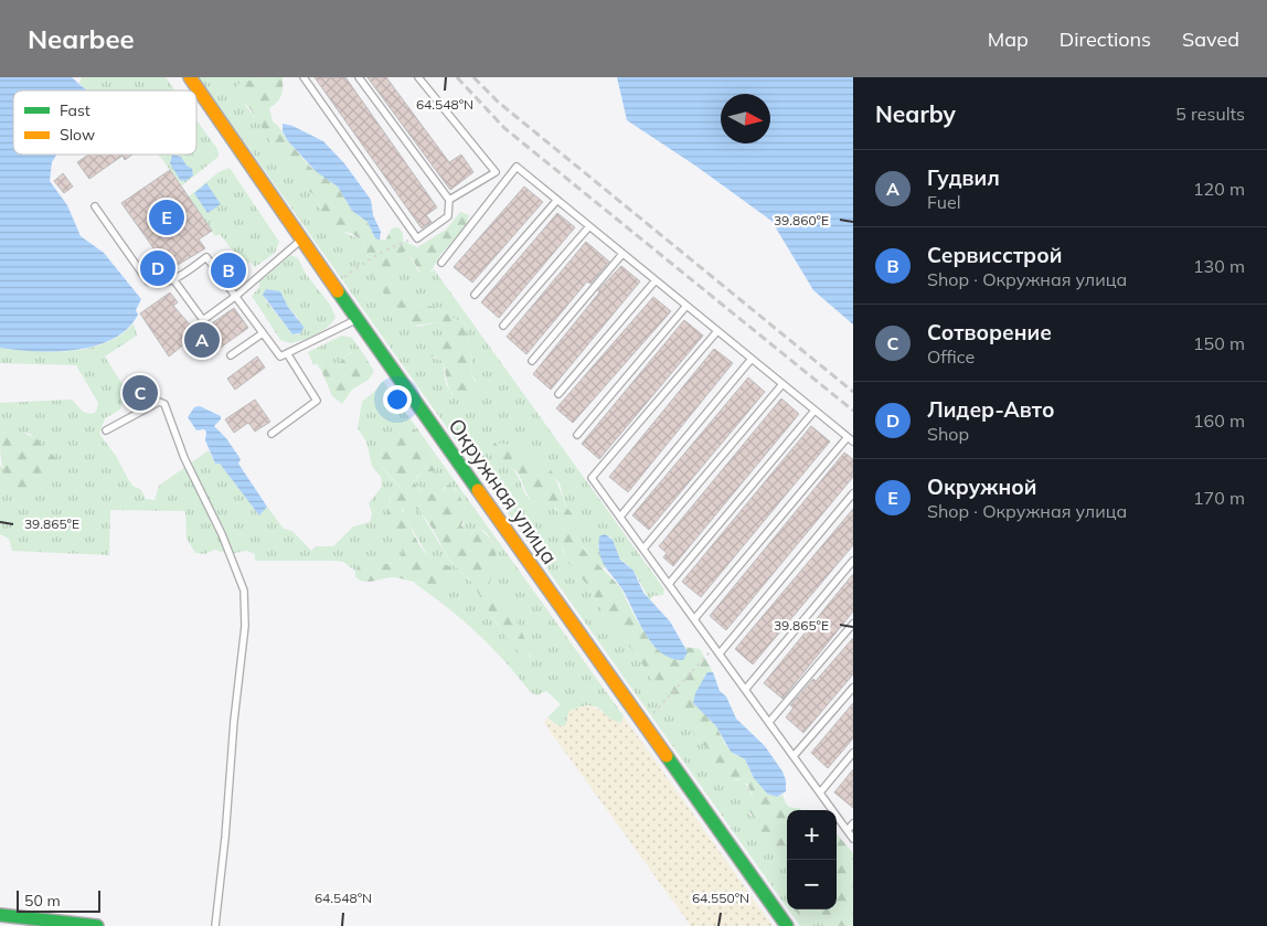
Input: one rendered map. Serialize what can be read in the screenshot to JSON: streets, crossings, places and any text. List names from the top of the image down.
{
  "streets": {
    "main road": ["Окружная улица"]
  },
  "legend": ["Fast", "Slow"],
  "scale_bar": "50 m",
  "north": "right",
  "page": {
    "header": "Nearbee",
    "nav": ["Map", "Directions", "Saved"],
    "heading": ["Nearby", "5 results"],
    "list": [
      {
        "mark": "A",
        "name": "Гудвил",
        "note": "Fuel",
        "value": "120 m"
      },
      {
        "mark": "B",
        "name": "Сервисстрой",
        "note": "Shop · Окружная улица",
        "value": "130 m"
      },
      {
        "mark": "C",
        "name": "Сотворение",
        "note": "Office",
        "value": "150 m"
      },
      {
        "mark": "D",
        "name": "Лидер-Авто",
        "note": "Shop",
        "value": "160 m"
      },
      {
        "mark": "E",
        "name": "Окружной",
        "note": "Shop · Окружная улица",
        "value": "170 m"
      }
    ],
    "pins": [
      "E",
      "D",
      "B",
      "A",
      "C"
    ],
    "map_buttons": ["+", "−"],
    "scale": "50 m"
  },
  "coordinates": [
    "64.548°N",
    "39.860°E",
    "39.865°E",
    "64.550°N"
  ]
}
